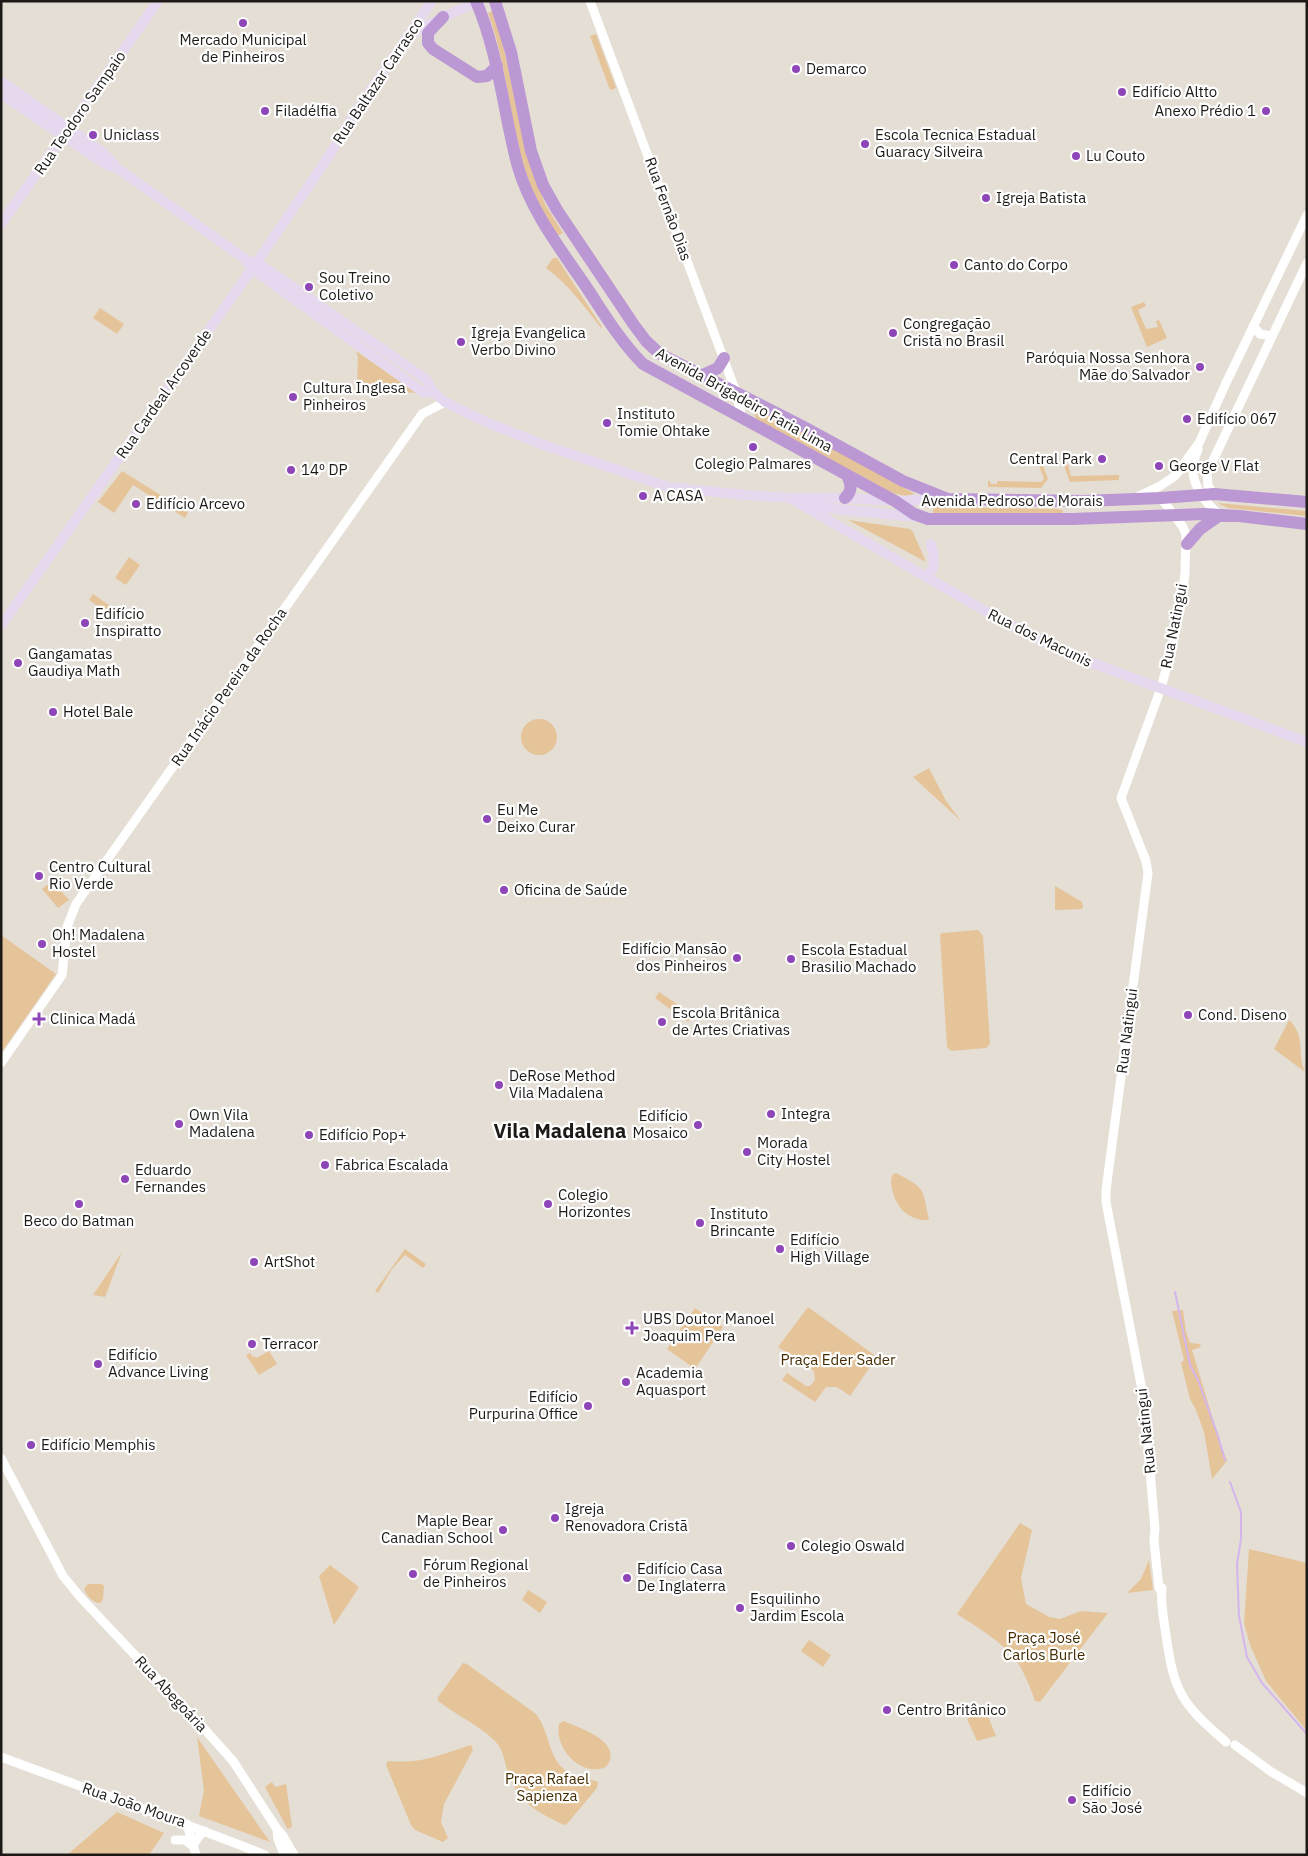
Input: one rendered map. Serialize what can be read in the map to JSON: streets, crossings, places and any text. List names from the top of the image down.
{
  "streets": {
    "highway": ["Avenida Brigadeiro Faria Lima", "Avenida Pedroso de Morais"],
    "main road": [
      "Rua Baltazar Carrasco",
      "Rua Teodoro Sampaio",
      "Rua Cardeal Arcoverde",
      "Rua dos Macunis"
    ],
    "street": [
      "Rua Fernão Dias",
      "Rua Natingui",
      "Rua Inácio Pereira da Rocha",
      "Rua Abegoária",
      "Rua João Moura"
    ]
  },
  "crossings": [
    ["Rua Baltazar Carrasco", "Rua Cardeal Arcoverde"],
    ["Rua Teodoro Sampaio", "Avenida Pedroso de Morais"],
    ["Rua Fernão Dias", "Avenida Brigadeiro Faria Lima"],
    ["Rua Cardeal Arcoverde", "Avenida Pedroso de Morais"],
    ["Avenida Brigadeiro Faria Lima", "Avenida Pedroso de Morais"],
    ["Avenida Pedroso de Morais", "Rua dos Macunis"],
    ["Avenida Pedroso de Morais", "Rua Inácio Pereira da Rocha"],
    ["Rua Natingui", "Rua dos Macunis"]
  ],
  "districts": ["Vila Madalena"],
  "parks": ["Praça Eder Sader", "Praça José Carlos Burle", "Praça Rafael Sapienza"],
  "places": {
    "other": [
      "Mercado Municipal de Pinheiros",
      "Demarco",
      "Edifício Altto",
      "Filadélfia",
      "Anexo Prédio 1",
      "Uniclass",
      "Escola Tecnica Estadual Guaracy Silveira",
      "Lu Couto",
      "Igreja Batista",
      "Canto do Corpo",
      "Sou Treino Coletivo",
      "Congregação Cristã no Brasil",
      "Igreja Evangelica Verbo Divino",
      "Paróquia Nossa Senhora Mãe do Salvador",
      "Cultura Inglesa Pinheiros",
      "Edifício 067",
      "Instituto Tomie Ohtake",
      "Colegio Palmares",
      "Central Park",
      "George V Flat",
      "14º DP",
      "A CASA",
      "Edifício Arcevo",
      "Edifício Inspiratto",
      "Gangamatas Gaudiya Math",
      "Hotel Bale",
      "Eu Me Deixo Curar",
      "Centro Cultural Rio Verde",
      "Oficina de Saúde",
      "Oh! Madalena Hostel",
      "Edifício Mansão dos Pinheiros",
      "Escola Estadual Brasilio Machado",
      "Cond. Diseno",
      "Escola Britânica de Artes Criativas",
      "DeRose Method Vila Madalena",
      "Integra",
      "Own Vila Madalena",
      "Edifício Mosaico",
      "Edifício Pop+",
      "Morada City Hostel",
      "Fabrica Escalada",
      "Eduardo Fernandes",
      "Beco do Batman",
      "Colegio Horizontes",
      "Instituto Brincante",
      "Edifício High Village",
      "ArtShot",
      "Terracor",
      "Edifício Advance Living",
      "Academia Aquasport",
      "Edifício Purpurina Office",
      "Edifício Memphis",
      "Igreja Renovadora Cristã",
      "Maple Bear Canadian School",
      "Colegio Oswald",
      "Fórum Regional de Pinheiros",
      "Edifício Casa De Inglaterra",
      "Esquilinho Jardim Escola",
      "Centro Britânico",
      "Edifício São José"
    ],
    "health": ["Clinica Madá", "UBS Doutor Manoel Joaquim Pera"]
  }
}
